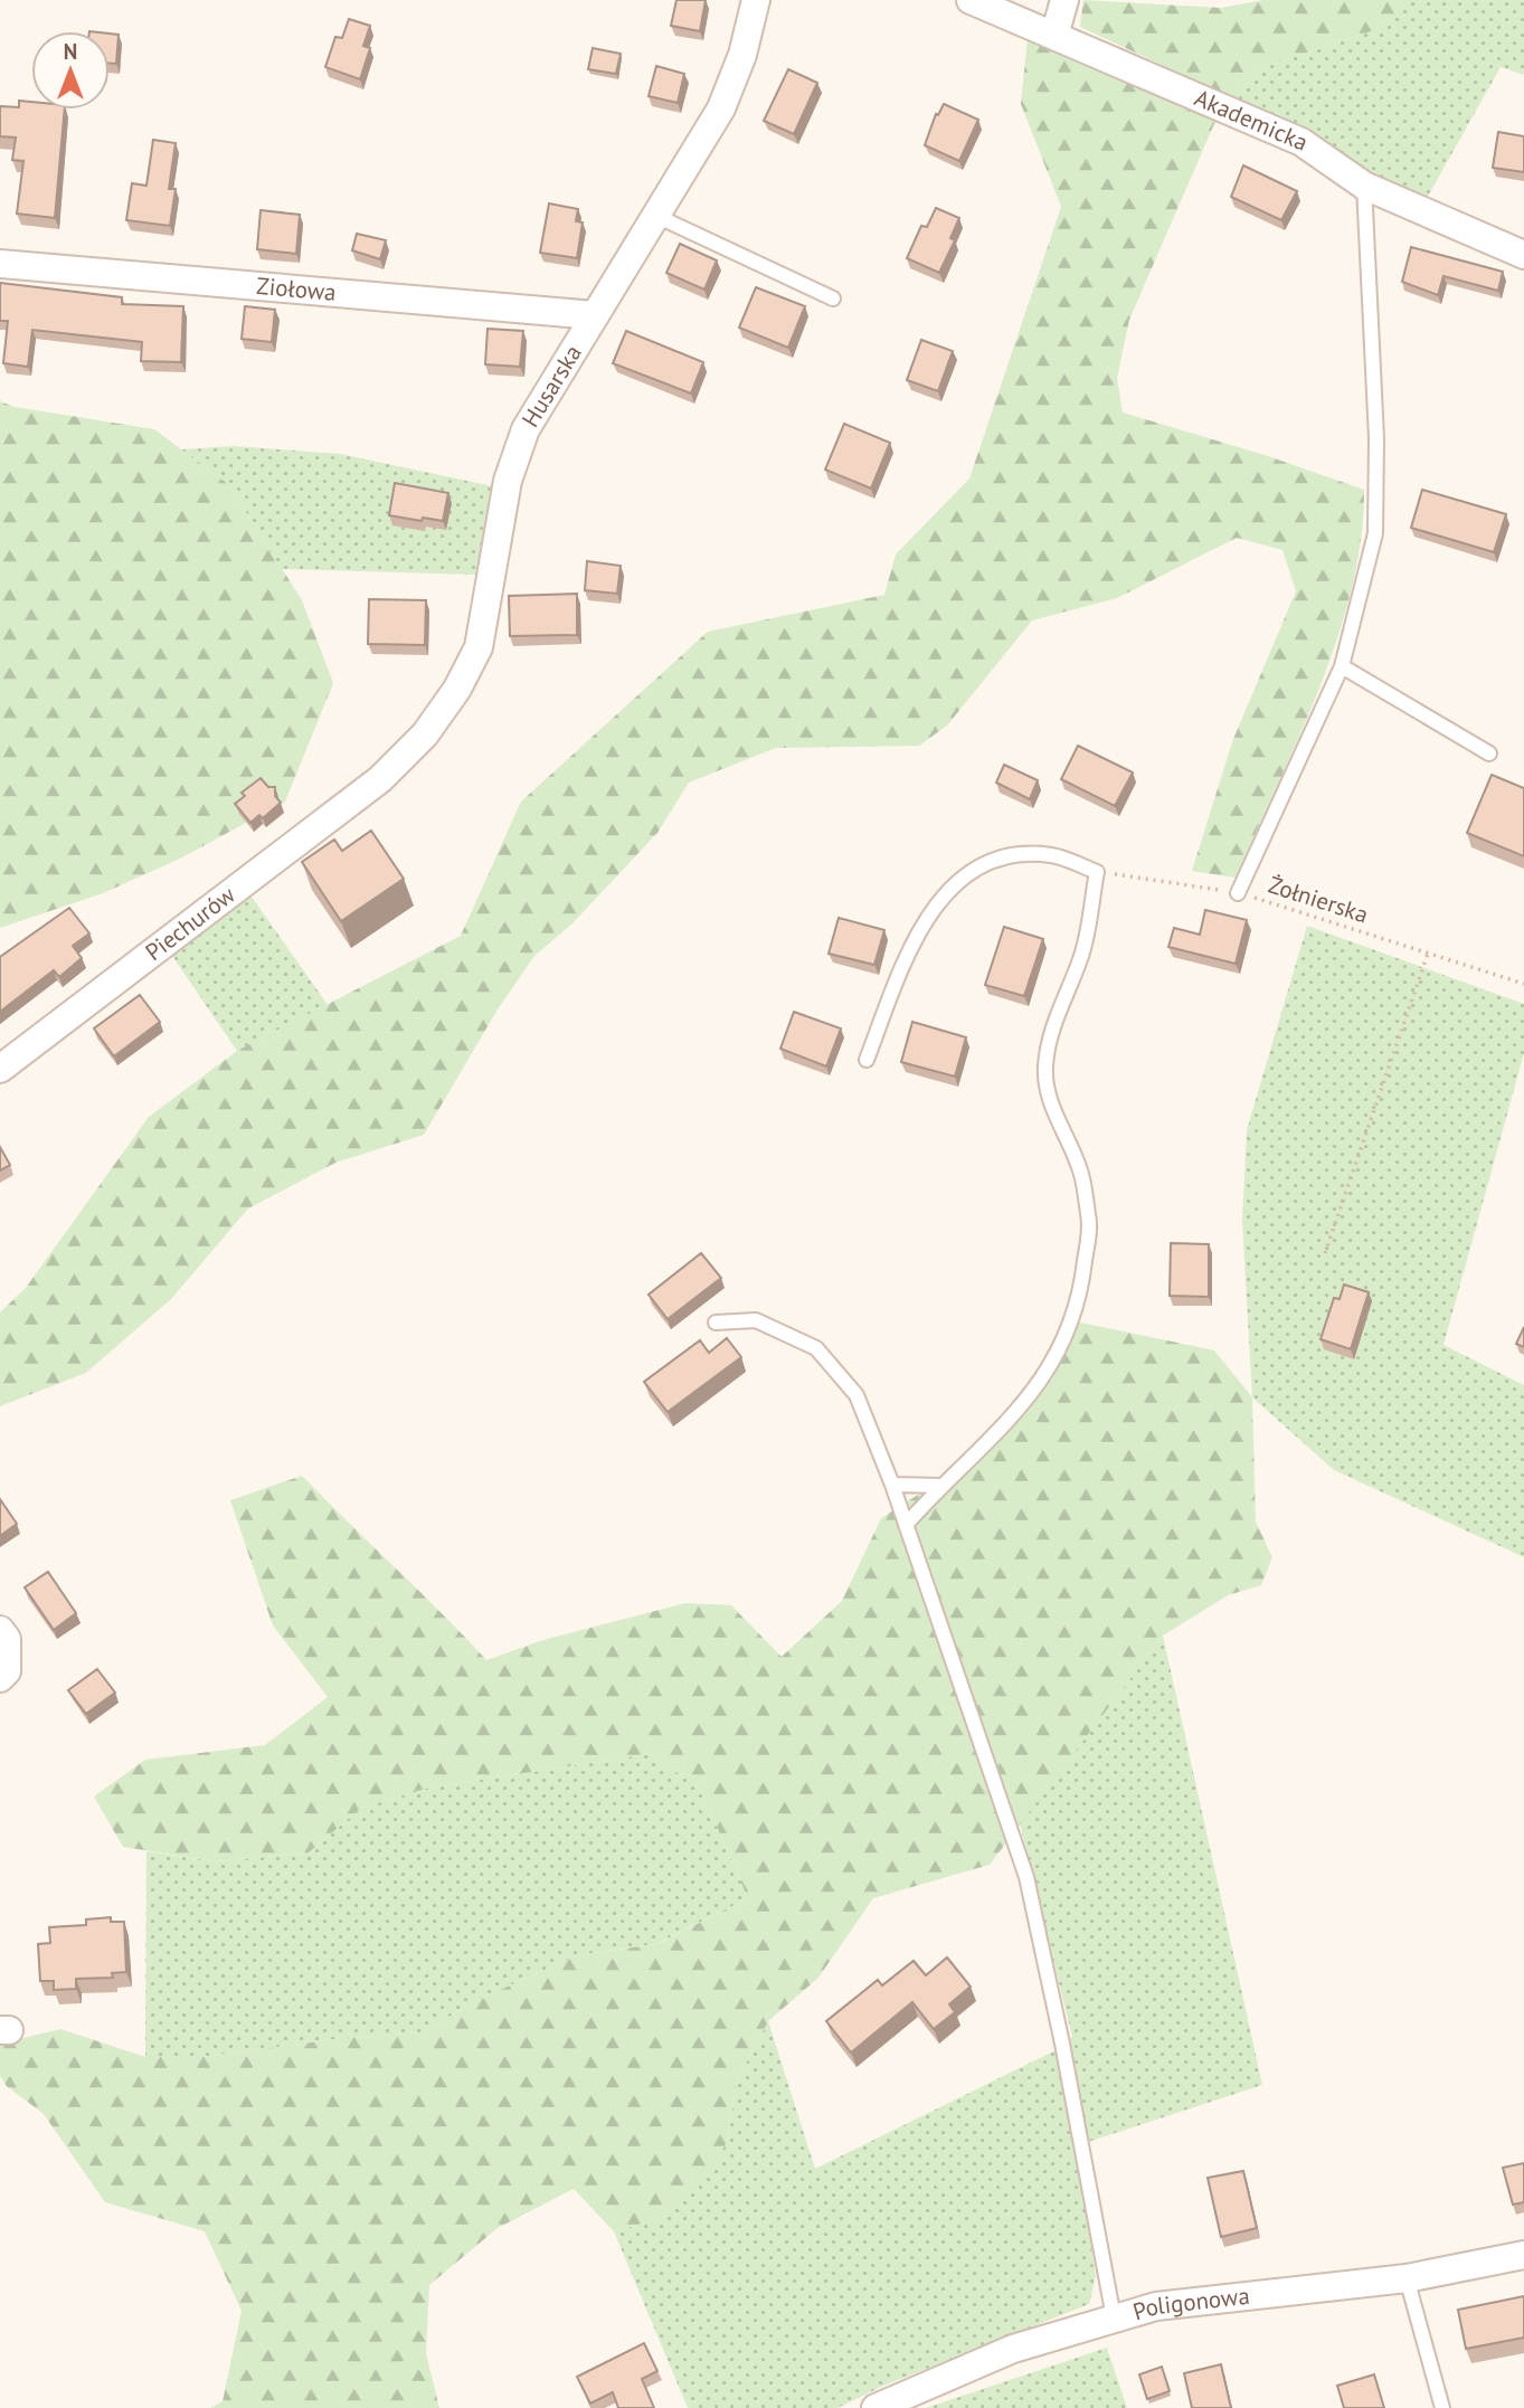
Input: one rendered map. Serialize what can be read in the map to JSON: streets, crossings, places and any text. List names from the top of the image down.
{
  "streets": {
    "street": [
      "Akademicka",
      "Ziołowa",
      "Husarska",
      "Piechurów",
      "Poligonowa"
    ],
    "path": ["Żołnierska"]
  },
  "crossings": [
    ["Ziołowa", "Husarska"],
    ["Husarska", "Piechurów"]
  ],
  "north": "top"
}
